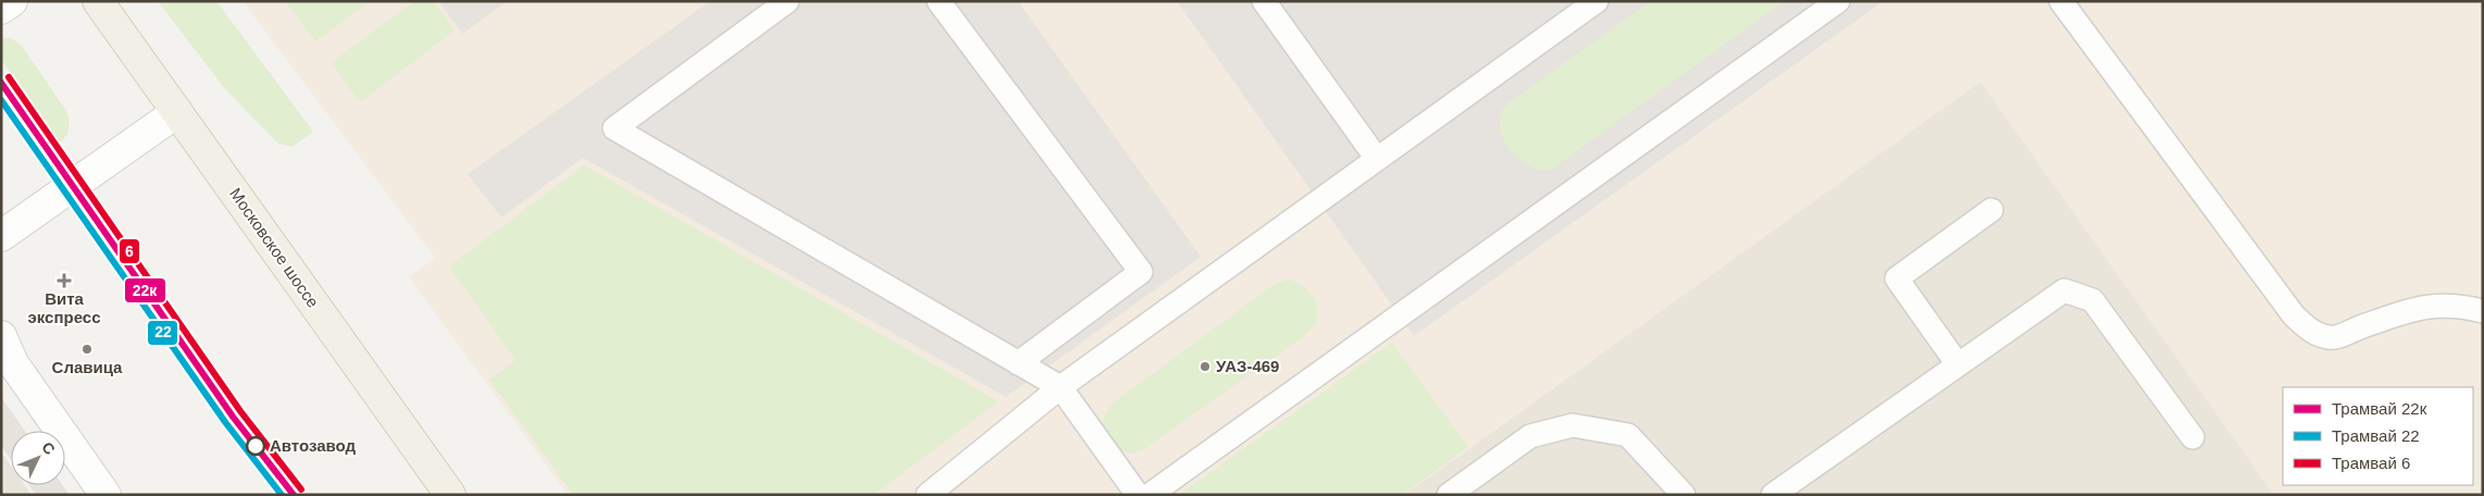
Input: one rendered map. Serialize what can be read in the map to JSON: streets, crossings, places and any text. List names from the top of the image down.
{
  "streets": {
    "main road": ["Московское шоссе"]
  },
  "places": {
    "health": ["Вита экспресс"],
    "other": ["Славица", "УАЗ-469", "Автозавод"]
  },
  "lines": ["tram line 6", "tram line 22к", "tram line 22"],
  "legend": ["Трамвай 22к", "Трамвай 22", "Трамвай 6"],
  "north": "top right"
}
